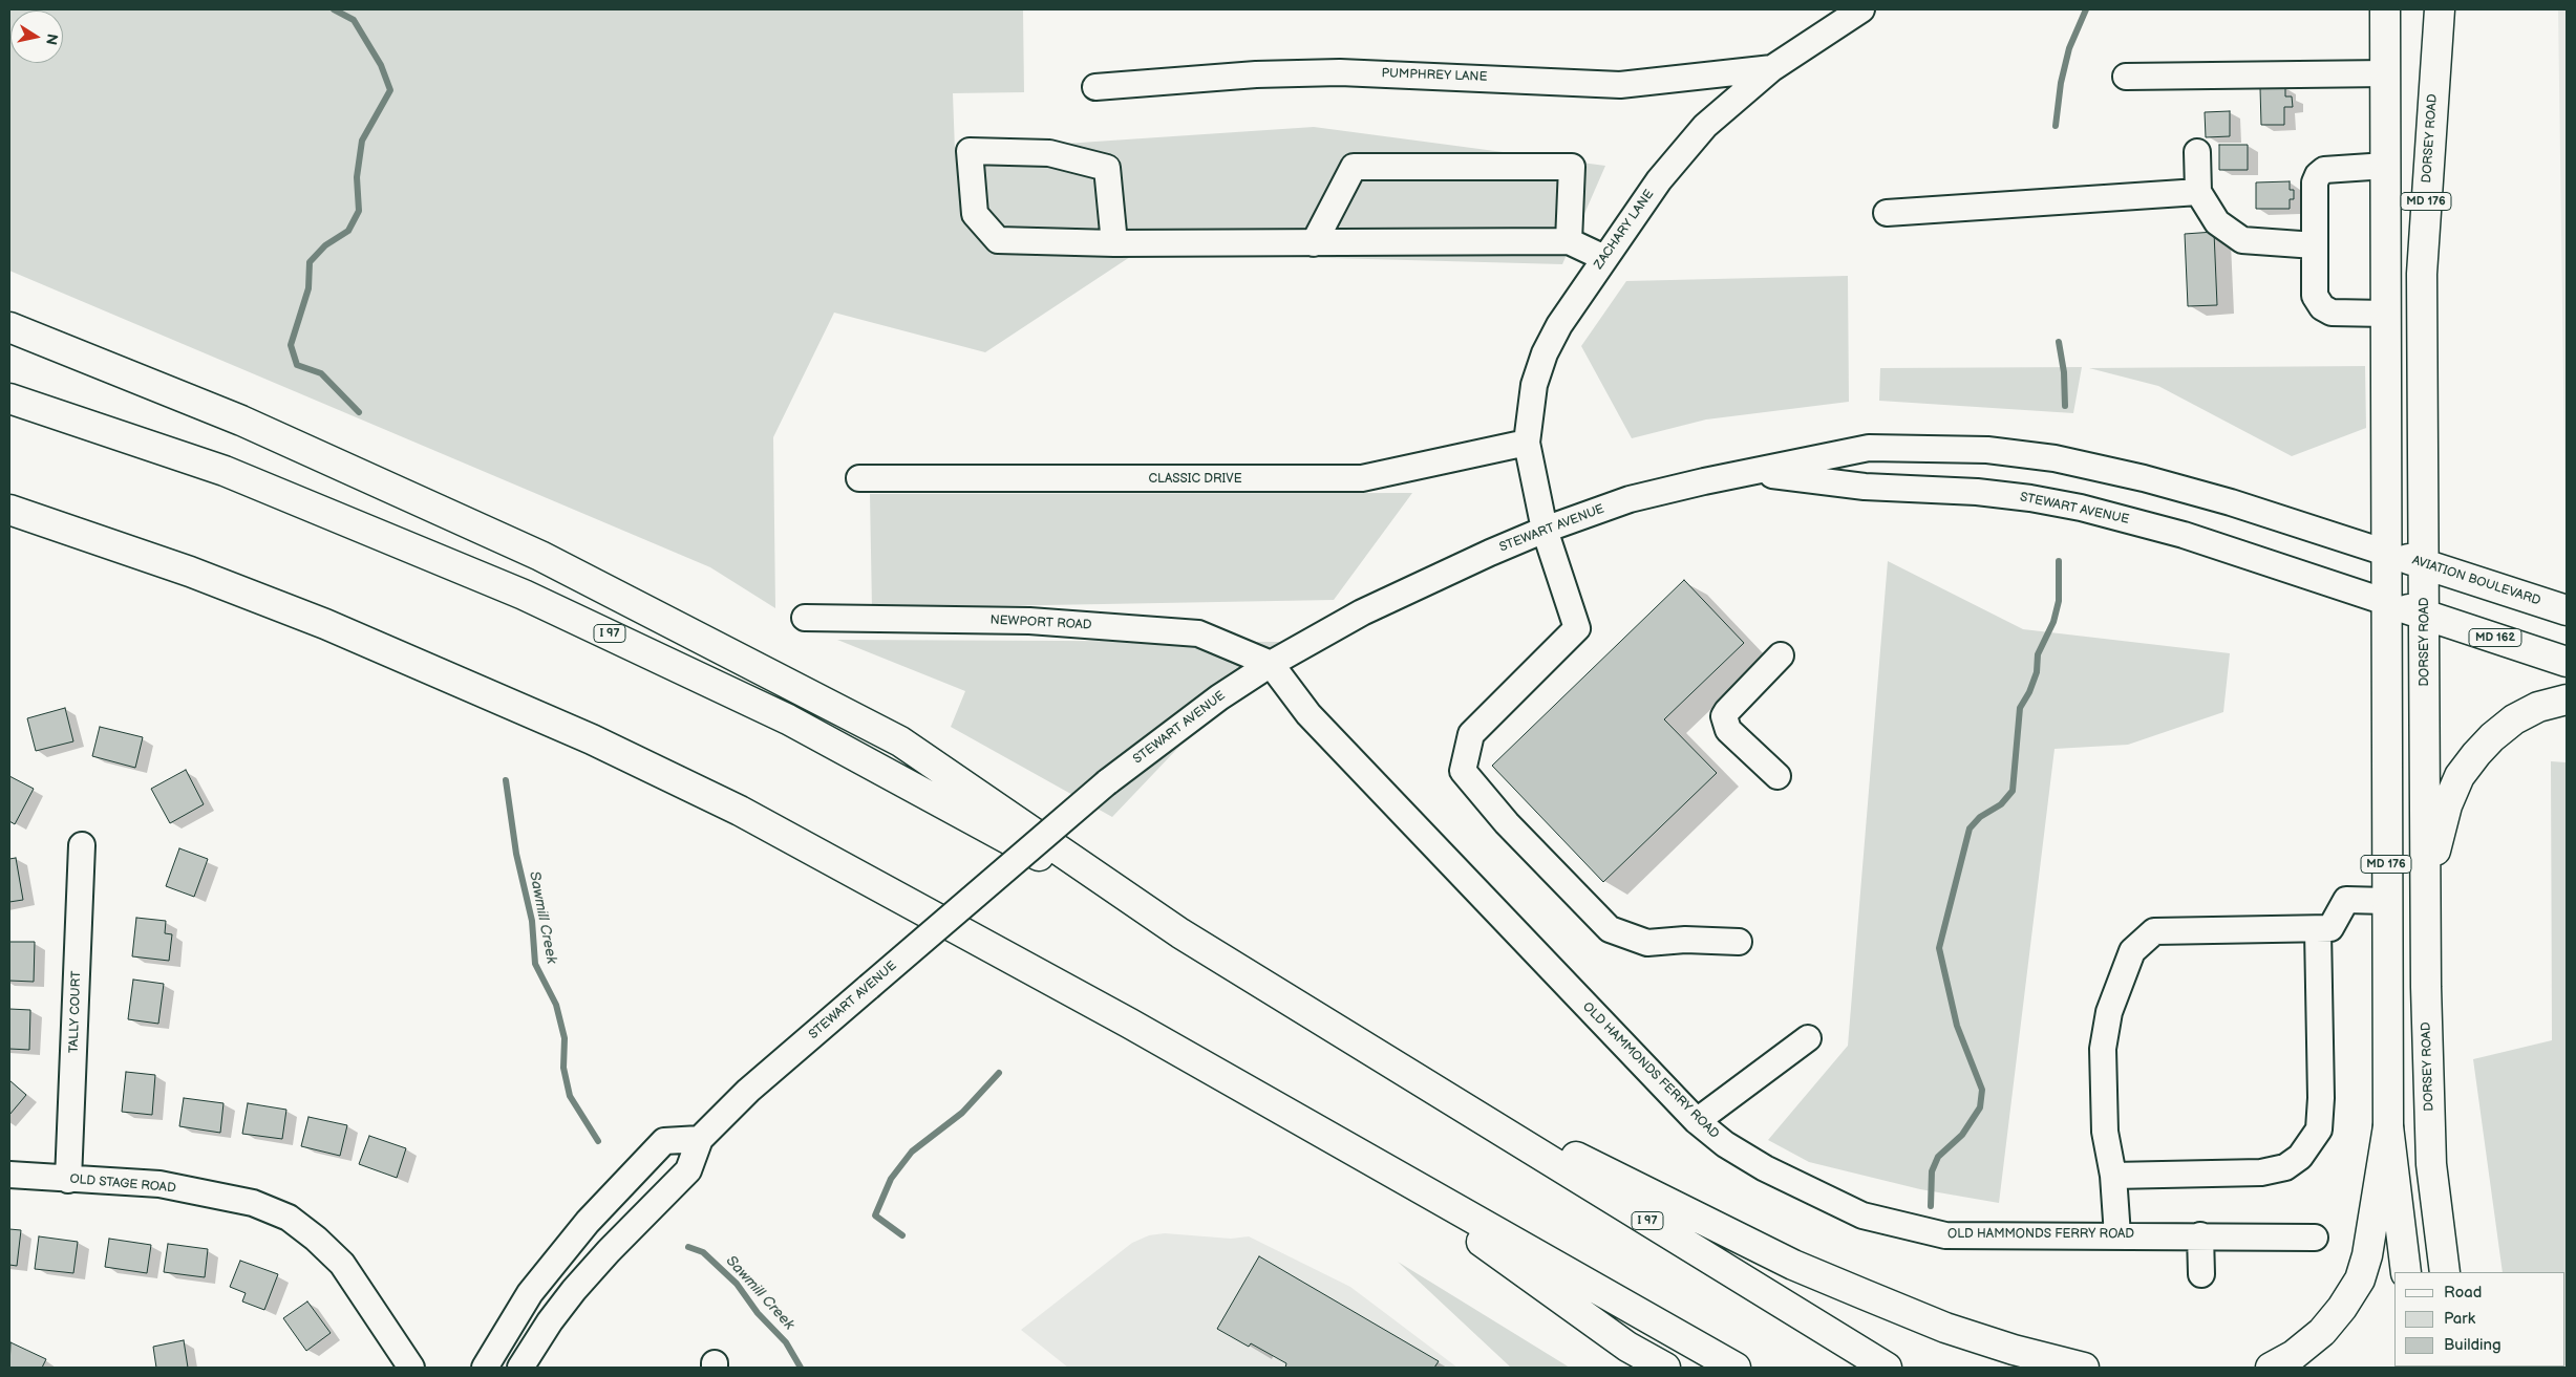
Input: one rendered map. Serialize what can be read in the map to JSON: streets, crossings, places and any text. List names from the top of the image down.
{
  "streets": {
    "main road": [
      "DORSEY ROAD",
      "MD 176",
      "AVIATION BOULEVARD",
      "I 97",
      "MD 162"
    ],
    "street": [
      "PUMPHREY LANE",
      "ZACHARY LANE",
      "CLASSIC DRIVE",
      "STEWART AVENUE",
      "NEWPORT ROAD",
      "TALLY COURT",
      "OLD HAMMONDS FERRY ROAD",
      "OLD STAGE ROAD"
    ]
  },
  "crossings": [
    ["PUMPHREY LANE", "ZACHARY LANE"],
    ["DORSEY ROAD", "AVIATION BOULEVARD"],
    ["DORSEY ROAD", "MD 162"],
    ["MD 176", "STEWART AVENUE"],
    ["MD 176", "AVIATION BOULEVARD"],
    ["MD 176", "MD 162"],
    ["ZACHARY LANE", "CLASSIC DRIVE"],
    ["ZACHARY LANE", "STEWART AVENUE"],
    ["STEWART AVENUE", "AVIATION BOULEVARD"],
    ["STEWART AVENUE", "NEWPORT ROAD"],
    ["STEWART AVENUE", "MD 162"],
    ["STEWART AVENUE", "OLD HAMMONDS FERRY ROAD"],
    ["NEWPORT ROAD", "OLD HAMMONDS FERRY ROAD"],
    ["TALLY COURT", "OLD STAGE ROAD"]
  ],
  "water": ["Sawmill Creek"],
  "legend": ["Road", "Park", "Building"],
  "north": "right"
}
